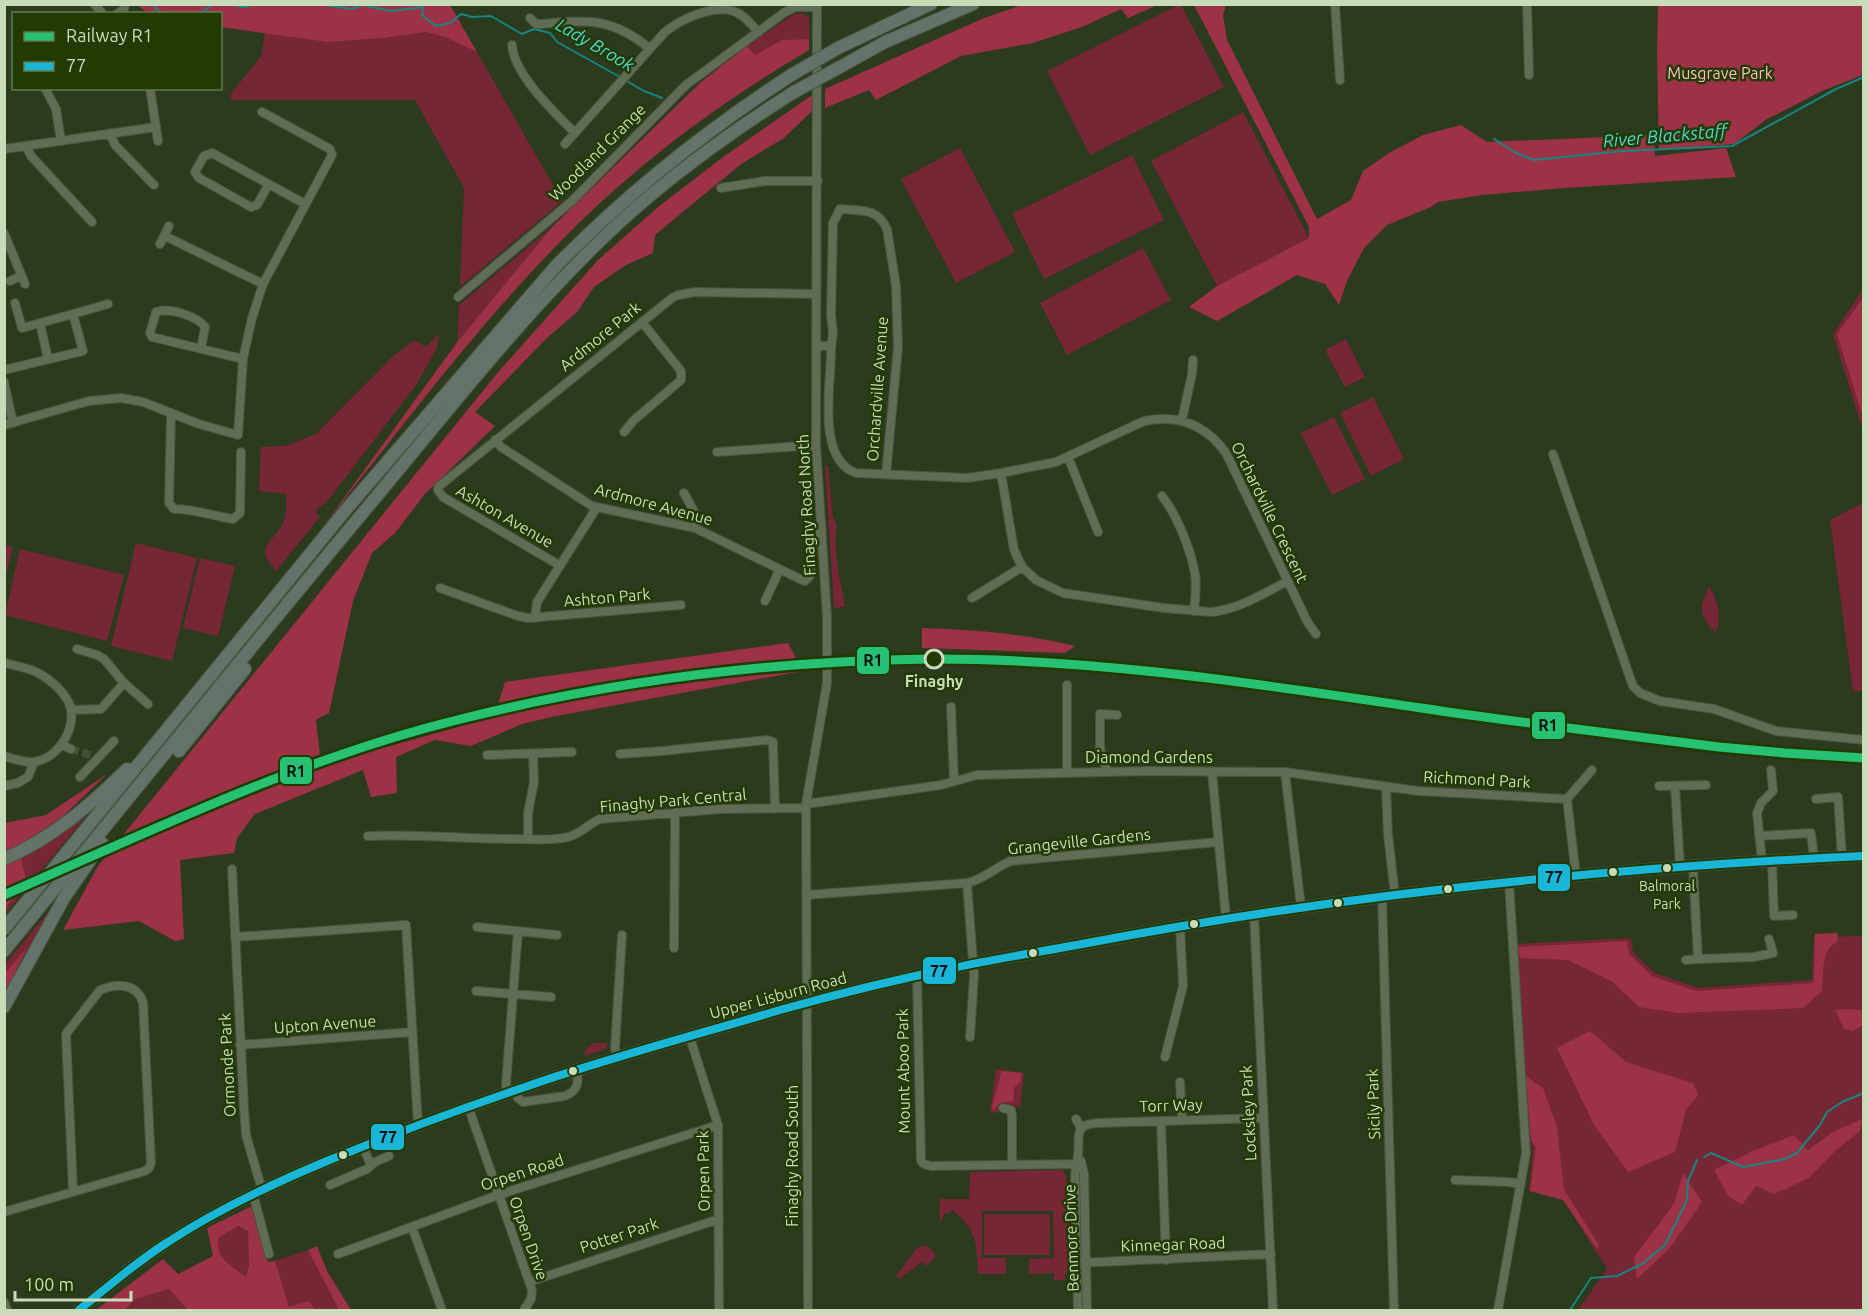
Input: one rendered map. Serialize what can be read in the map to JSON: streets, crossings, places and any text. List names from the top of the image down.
{
  "streets": {
    "main road": ["Upper Lisburn Road"],
    "street": [
      "Woodland Grange",
      "Ardmore Park",
      "Orchardville Avenue",
      "Ardmore Avenue",
      "Finaghy Road North",
      "Orchardville Crescent",
      "Ashton Avenue",
      "Ashton Park",
      "Diamond Gardens",
      "Richmond Park",
      "Finaghy Park Central",
      "Grangeville Gardens",
      "Upton Avenue",
      "Ormonde Park",
      "Mount Aboo Park",
      "Sicily Park",
      "Torr Way",
      "Locksley Park",
      "Finaghy Road South",
      "Orpen Park",
      "Orpen Road",
      "Potter Park",
      "Orpen Drive",
      "Benmore Drive",
      "Kinnegar Road"
    ]
  },
  "crossings": [
    ["Woodland Grange", "Finaghy Road North"],
    ["Ardmore Park", "Ardmore Avenue"],
    ["Ardmore Park", "Finaghy Road North"],
    ["Ardmore Park", "Ashton Avenue"],
    ["Orchardville Avenue", "Orchardville Crescent"],
    ["Ardmore Avenue", "Finaghy Road North"],
    ["Ardmore Avenue", "Ashton Park"],
    ["Finaghy Road North", "Diamond Gardens"],
    ["Finaghy Road North", "Finaghy Park Central"],
    ["Finaghy Road North", "Grangeville Gardens"],
    ["Finaghy Road North", "Upper Lisburn Road"],
    ["Finaghy Road North", "Finaghy Road South"],
    ["Ashton Avenue", "Ashton Park"],
    ["Diamond Gardens", "Richmond Park"],
    ["Diamond Gardens", "Finaghy Park Central"],
    ["Upper Lisburn Road", "Ormonde Park"],
    ["Upper Lisburn Road", "Mount Aboo Park"],
    ["Upper Lisburn Road", "Sicily Park"],
    ["Upper Lisburn Road", "Locksley Park"],
    ["Upper Lisburn Road", "Finaghy Road South"],
    ["Upper Lisburn Road", "Orpen Park"],
    ["Upper Lisburn Road", "Orpen Drive"],
    ["Upton Avenue", "Ormonde Park"],
    ["Torr Way", "Locksley Park"],
    ["Locksley Park", "Kinnegar Road"],
    ["Orpen Park", "Orpen Road"],
    ["Orpen Park", "Potter Park"],
    ["Orpen Road", "Orpen Drive"],
    ["Potter Park", "Orpen Drive"],
    ["Benmore Drive", "Kinnegar Road"]
  ],
  "water": ["Lady Brook", "River Blackstaff"],
  "parks": ["Musgrave Park"],
  "places": ["Finaghy", "Balmoral Park"],
  "lines": ["rail line R1", "transit line 77"],
  "legend": ["Railway R1", "77"],
  "scale_bar": "100 m"
}
